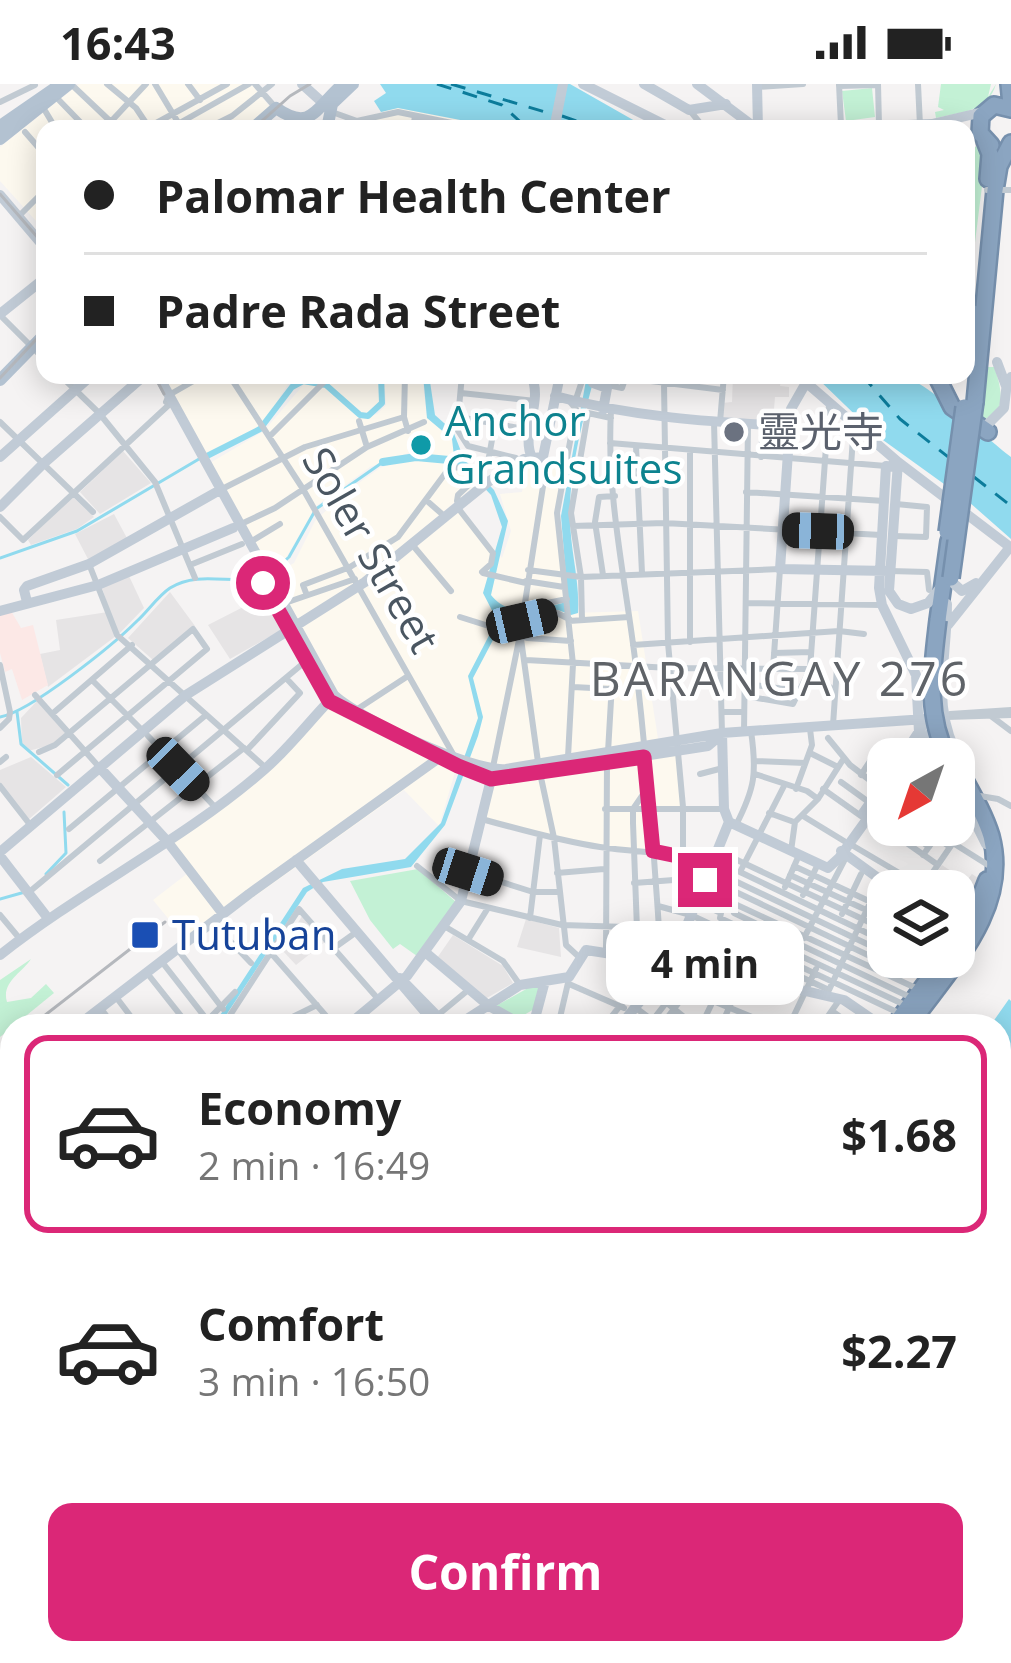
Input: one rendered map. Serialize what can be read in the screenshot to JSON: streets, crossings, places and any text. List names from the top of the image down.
{
  "streets": {
    "street": ["Soler Street"]
  },
  "districts": ["BARANGAY 276"],
  "places": {
    "other": ["靈光寺", "Anchor Grandsuites"],
    "transit": ["Tutuban"]
  },
  "north": "bottom left",
  "page": {
    "status": "16:43",
    "banner": ["Palomar Health Center", "Padre Rada Street"],
    "bubble": "4 min",
    "list": [
      {
        "name": "Economy",
        "note": "2 min · 16:49",
        "value": "$1.68"
      },
      {
        "name": "Comfort",
        "note": "3 min · 16:50",
        "value": "$2.27"
      }
    ],
    "buttons": "Confirm"
  }
}
